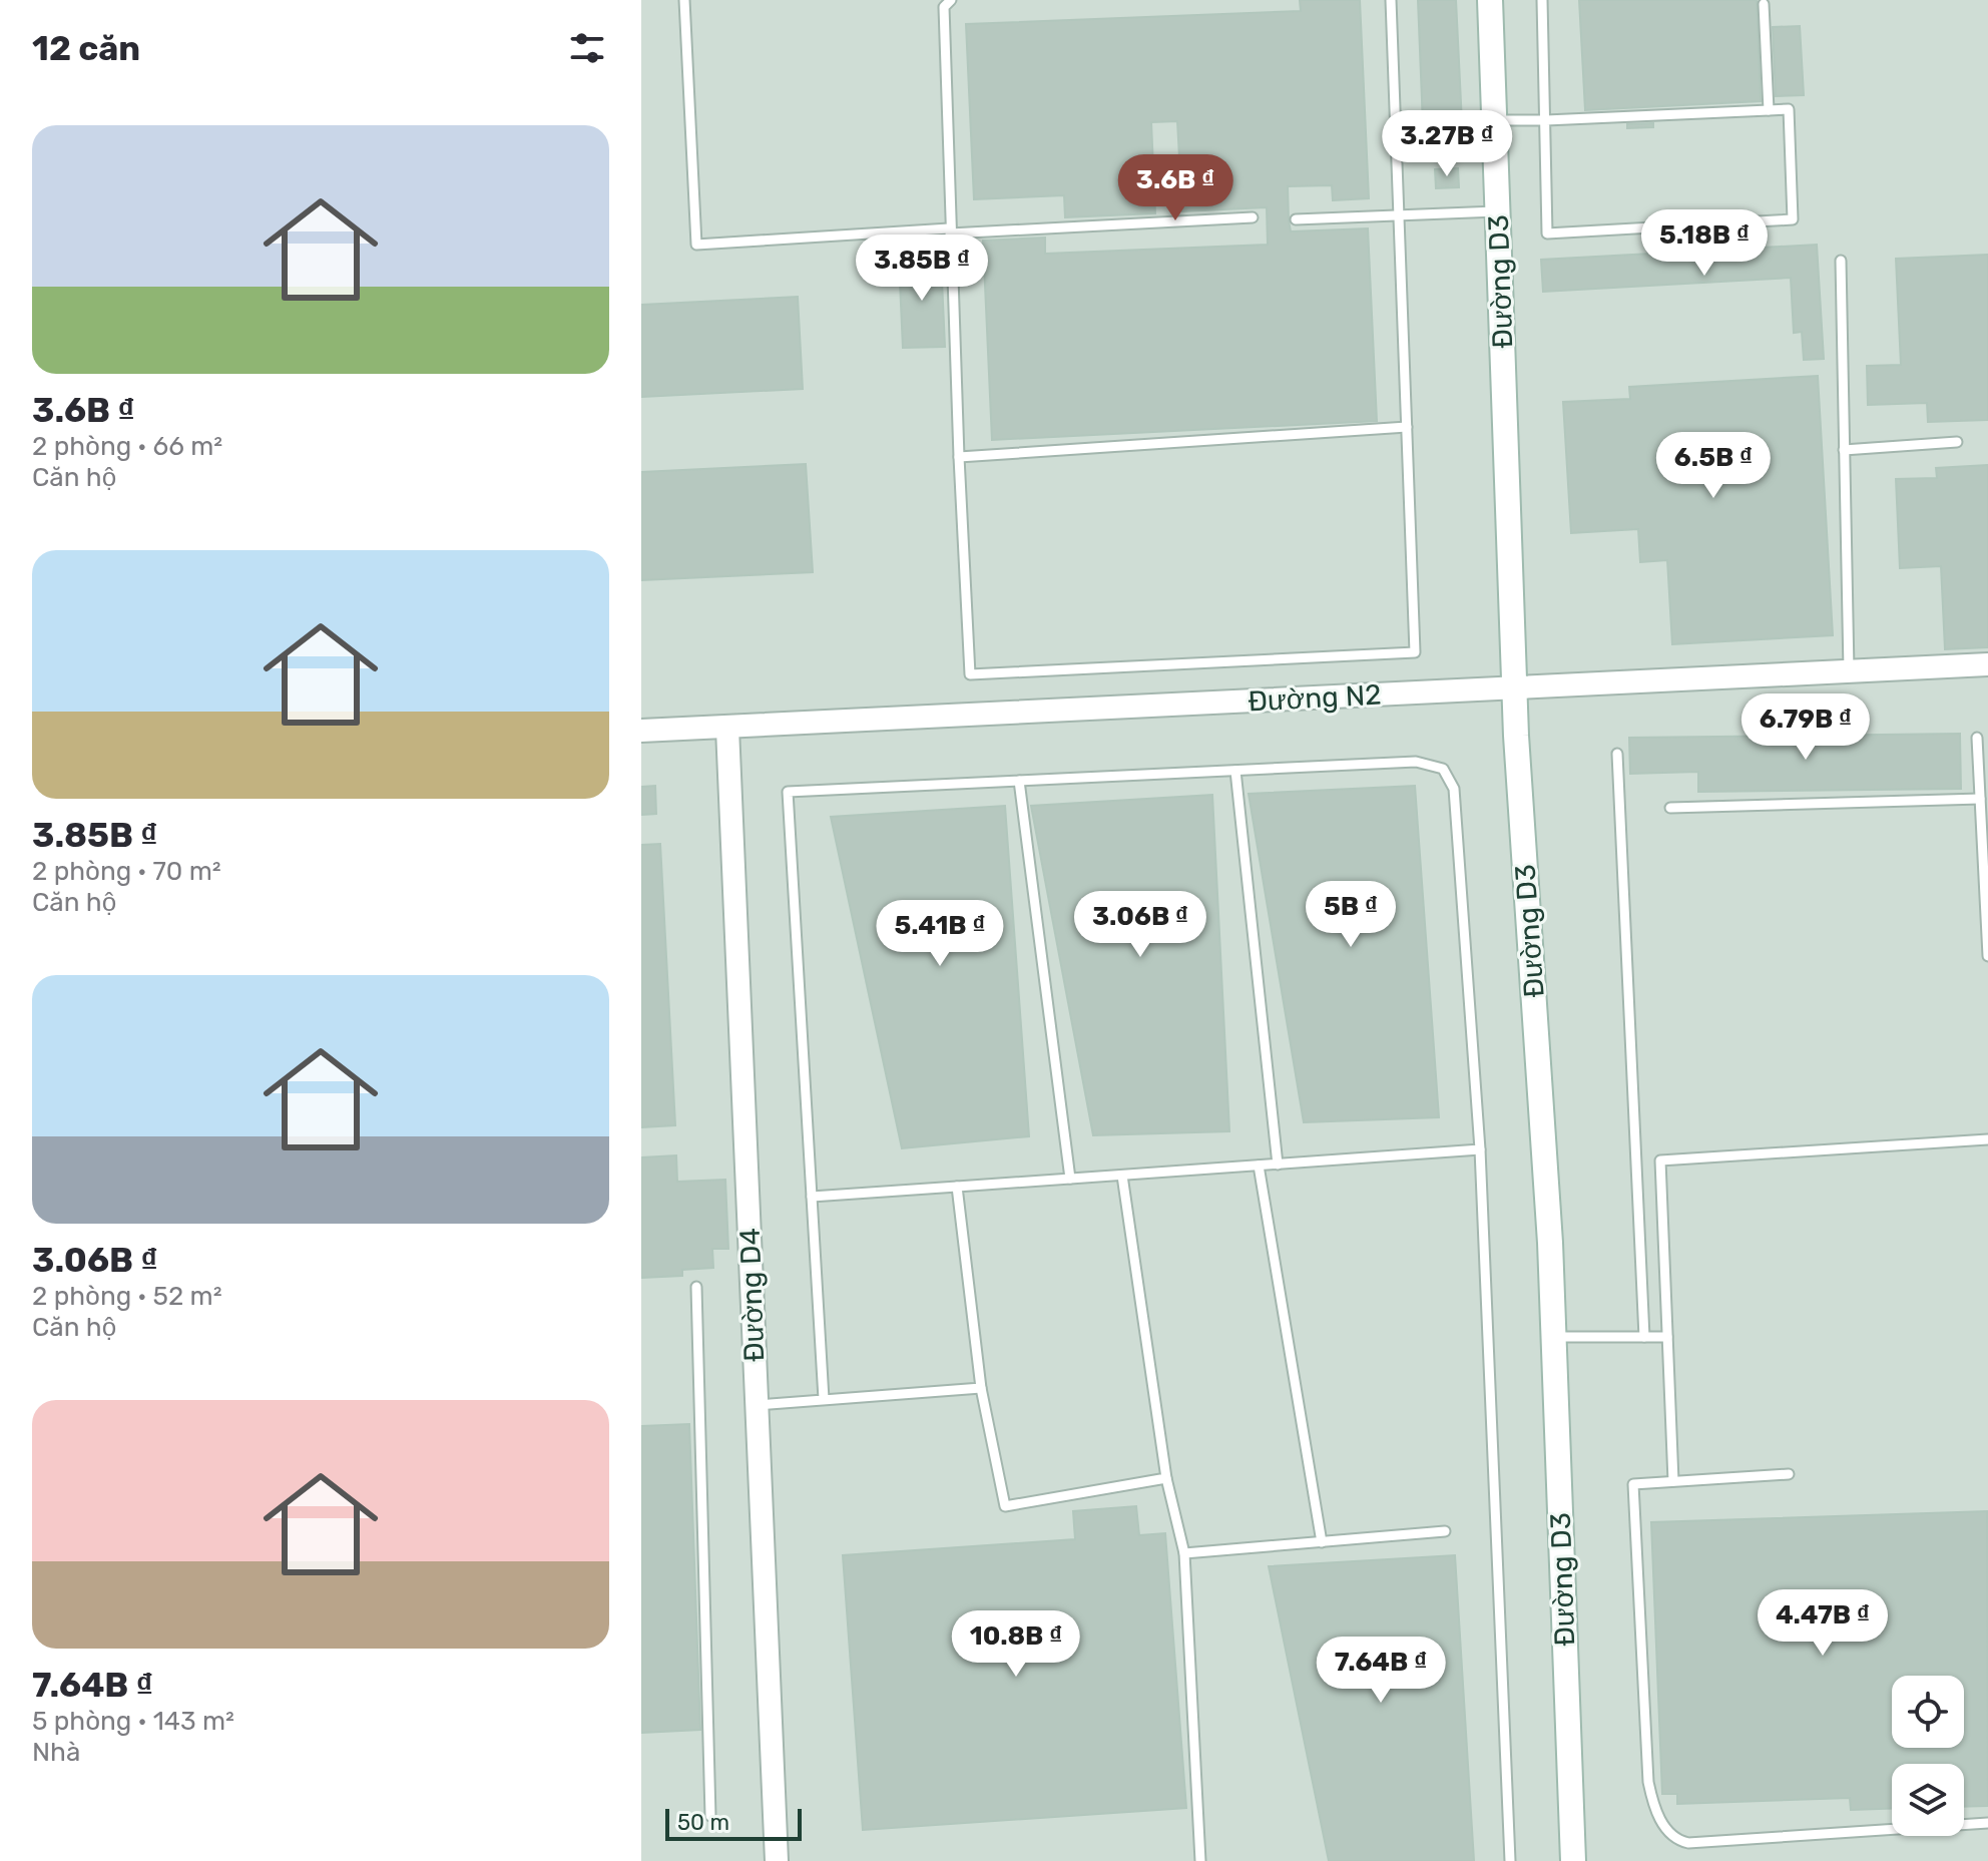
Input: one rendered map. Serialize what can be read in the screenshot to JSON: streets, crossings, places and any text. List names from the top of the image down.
{
  "streets": {
    "main road": ["Đường D3"],
    "street": ["Đường N2", "Đường D4"]
  },
  "crossings": [
    ["Đường D3", "Đường N2"],
    ["Đường N2", "Đường D4"]
  ],
  "scale_bar": "50 m",
  "page": {
    "heading": "12 căn",
    "list": [
      {
        "name": "3.6B ₫",
        "note": "2 phòng · 66 m² · Căn hộ"
      },
      {
        "name": "3.85B ₫",
        "note": "2 phòng · 70 m² · Căn hộ"
      },
      {
        "name": "3.06B ₫",
        "note": "2 phòng · 52 m² · Căn hộ"
      },
      {
        "name": "7.64B ₫",
        "note": "5 phòng · 143 m² · Nhà"
      }
    ],
    "price": [
      "3.27B ₫",
      "3.6B ₫",
      "5.18B ₫",
      "3.85B ₫",
      "6.5B ₫",
      "6.79B ₫",
      "5B ₫",
      "3.06B ₫",
      "5.41B ₫",
      "4.47B ₫",
      "10.8B ₫",
      "7.64B ₫"
    ],
    "scale": "50 m"
  }
}
